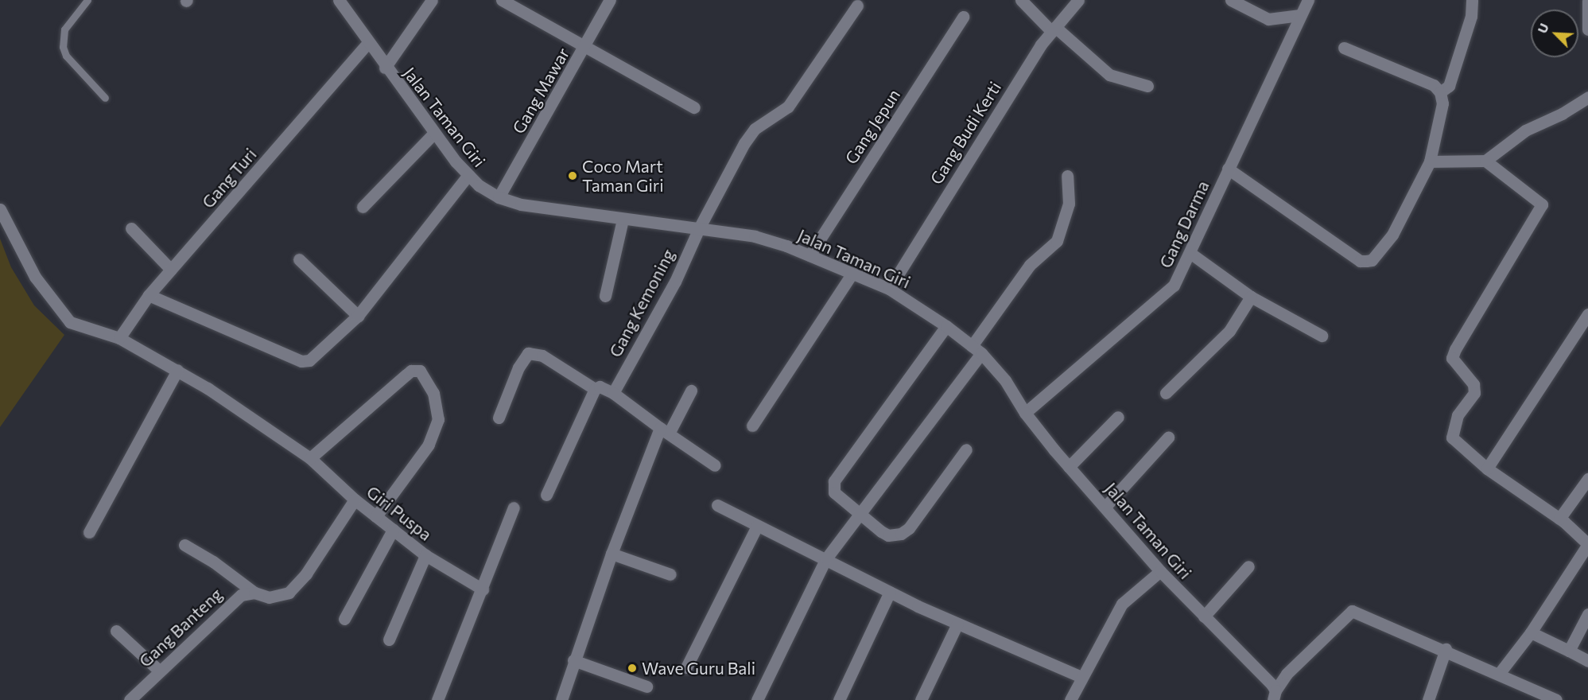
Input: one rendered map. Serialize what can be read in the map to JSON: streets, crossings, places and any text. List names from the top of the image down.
{
  "streets": {
    "street": [
      "Gang Mawar",
      "Jalan Taman Giri",
      "Gang Jepun",
      "Gang Budi Kerti",
      "Gang Turi",
      "Gang Darma",
      "Gang Kemoning",
      "Giri Puspa",
      "Gang Banteng"
    ]
  },
  "crossings": [
    ["Gang Mawar", "Jalan Taman Giri"],
    ["Jalan Taman Giri", "Gang Jepun"],
    ["Jalan Taman Giri", "Gang Budi Kerti"],
    ["Jalan Taman Giri", "Gang Turi"],
    ["Jalan Taman Giri", "Gang Darma"],
    ["Jalan Taman Giri", "Gang Kemoning"],
    ["Gang Turi", "Giri Puspa"]
  ],
  "places": ["Coco Mart Taman Giri", "Wave Guru Bali"],
  "north": "top left"
}
